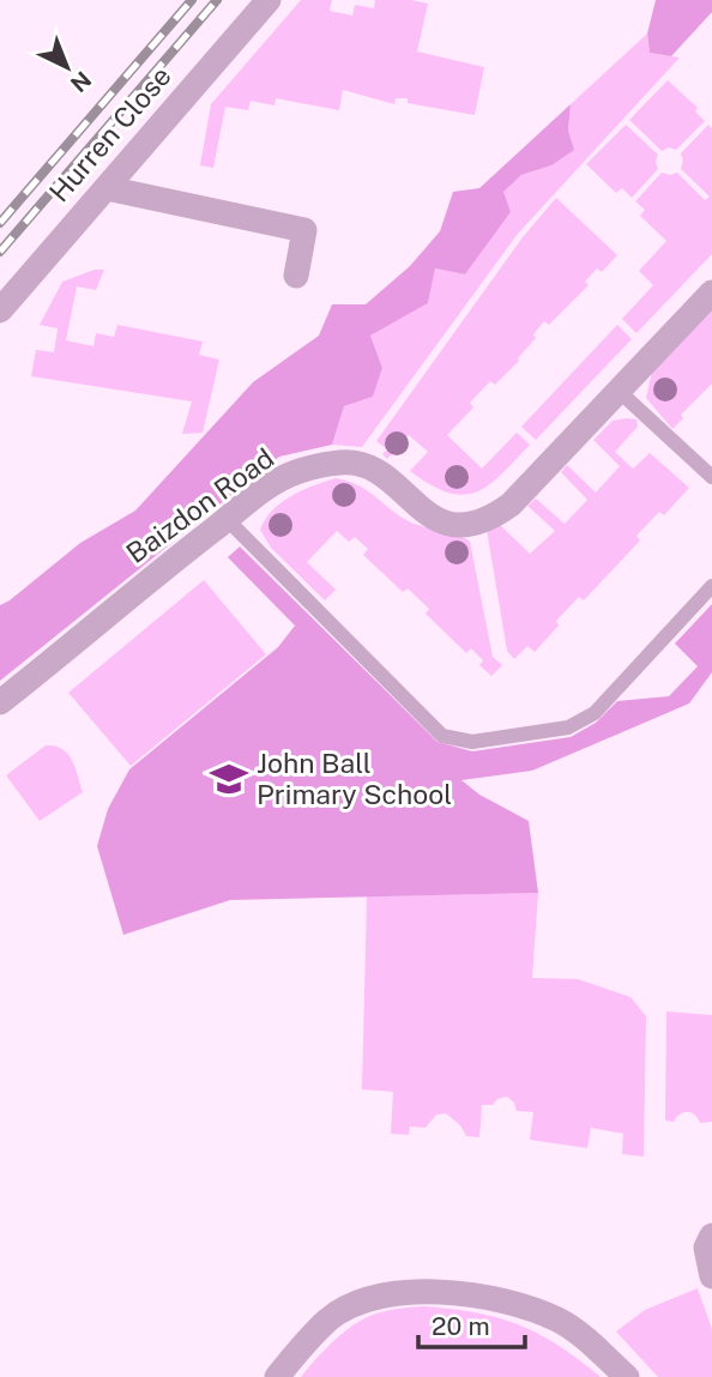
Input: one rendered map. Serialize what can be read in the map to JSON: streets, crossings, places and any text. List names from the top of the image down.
{
  "streets": {
    "street": ["Hurren Close", "Baizdon Road"]
  },
  "places": {
    "school or university": ["John Ball Primary School"]
  },
  "scale_bar": "20 m",
  "north": "bottom right"
}
